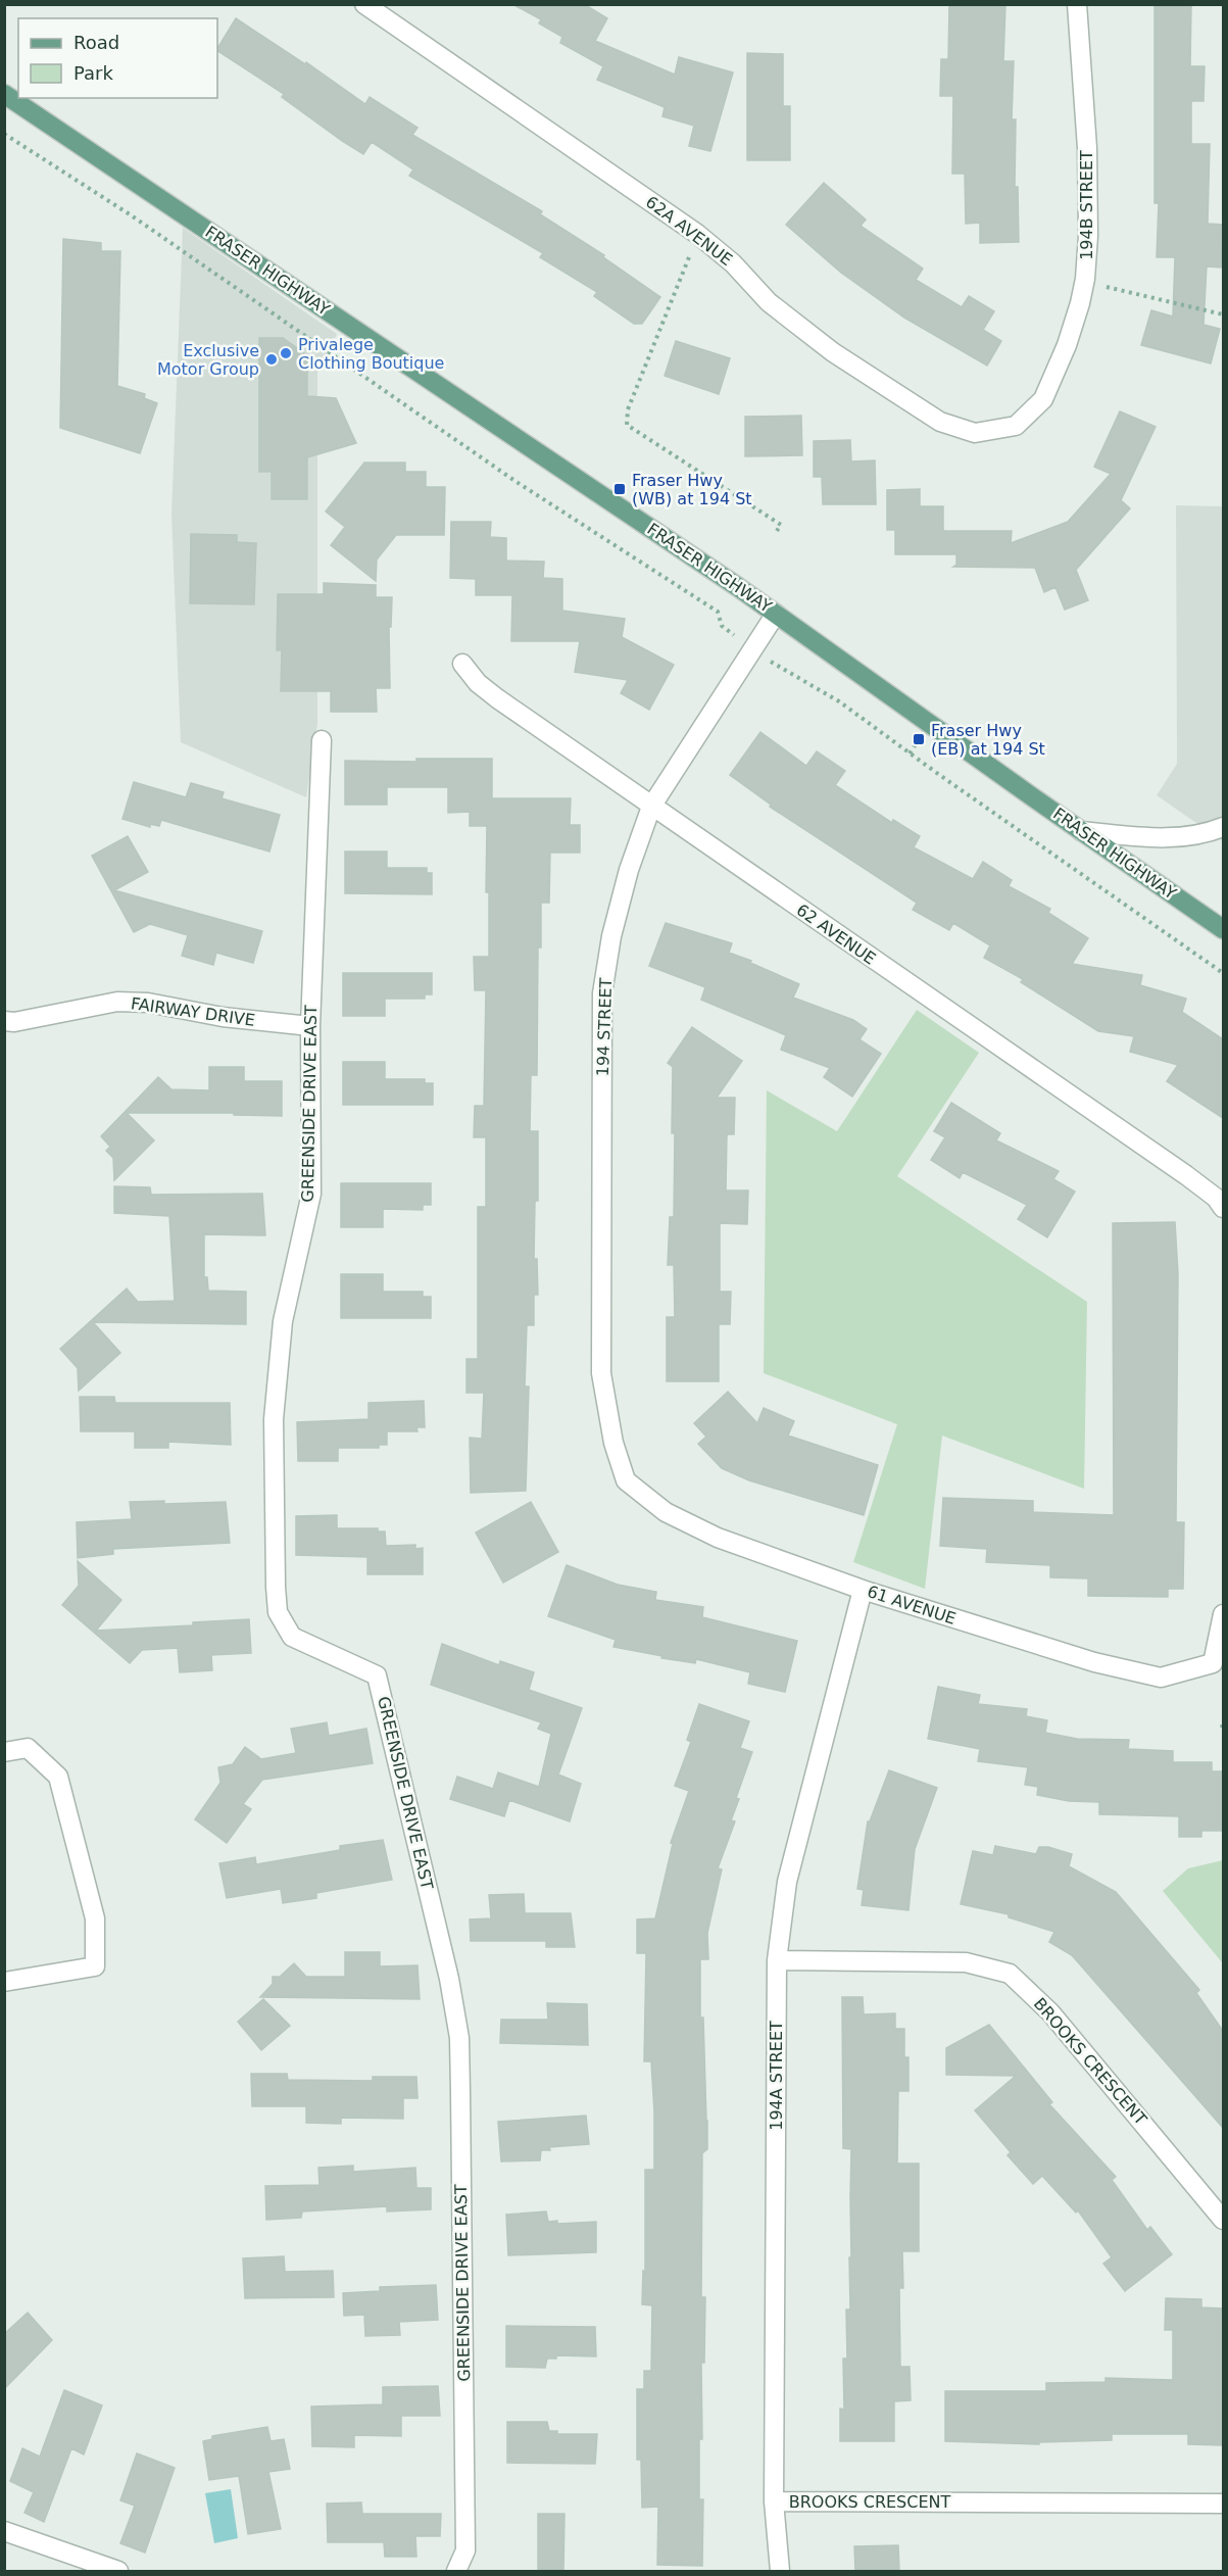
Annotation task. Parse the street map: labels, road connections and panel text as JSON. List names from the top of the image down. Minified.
{"streets":{"main road":["FRASER HIGHWAY"],"street":["194B STREET","62A AVENUE","62 AVENUE","FAIRWAY DRIVE","194 STREET","GREENSIDE DRIVE EAST","61 AVENUE","BROOKS CRESCENT","194A STREET"]},"crossings":[["194B STREET","62A AVENUE"],["FRASER HIGHWAY","194 STREET"],["62 AVENUE","194 STREET"],["FAIRWAY DRIVE","GREENSIDE DRIVE EAST"],["194 STREET","61 AVENUE"],["61 AVENUE","194A STREET"],["BROOKS CRESCENT","194A STREET"]],"places":{"other":["Privalege Clothing Boutique","Exclusive Motor Group"],"transit":["Fraser Hwy (WB) at 194 St","Fraser Hwy (EB) at 194 St"]},"legend":["Road","Park"]}
